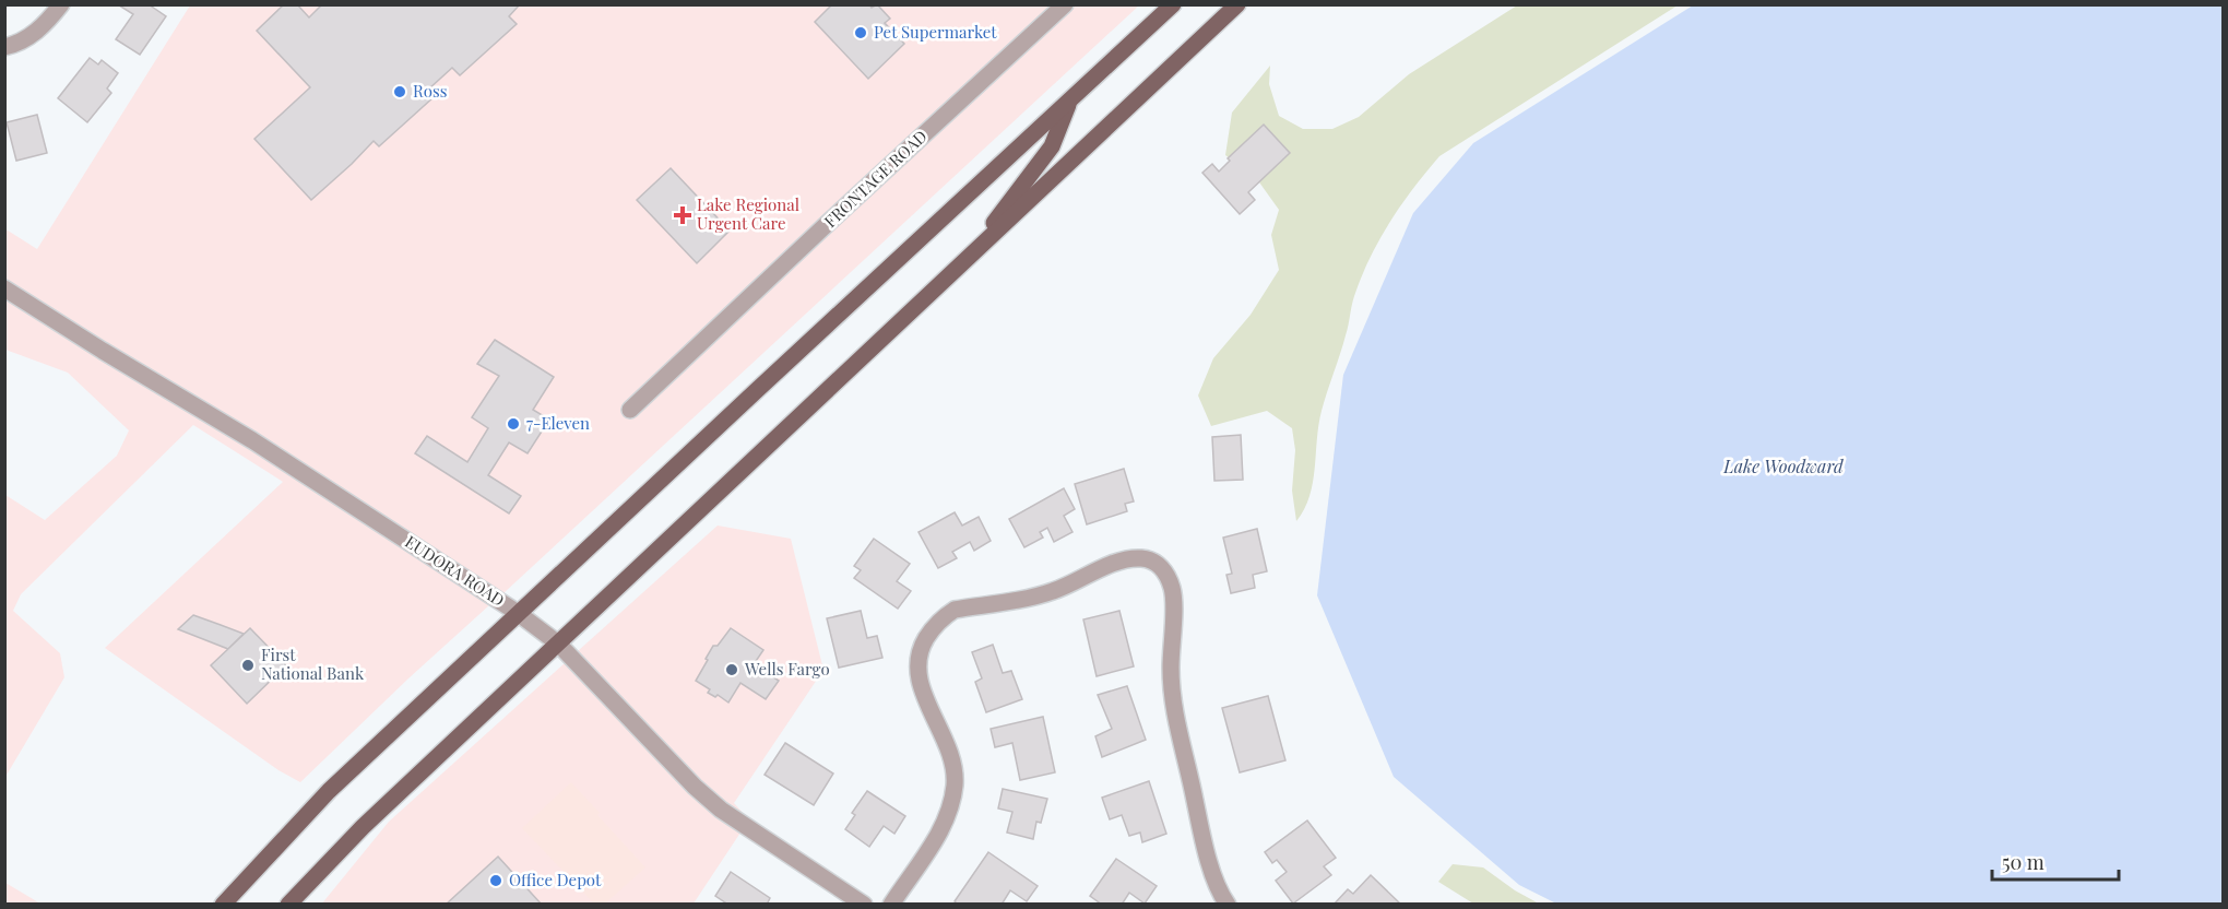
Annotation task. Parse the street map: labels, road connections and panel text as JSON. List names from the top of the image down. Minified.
{"streets":{"street":["FRONTAGE ROAD","EUDORA ROAD"]},"water":["Lake Woodward"],"places":{"other":["Pet Supermarket","Ross","7-Eleven","First National Bank","Wells Fargo","Office Depot"],"health":["Lake Regional Urgent Care"]},"scale_bar":"50 m"}
